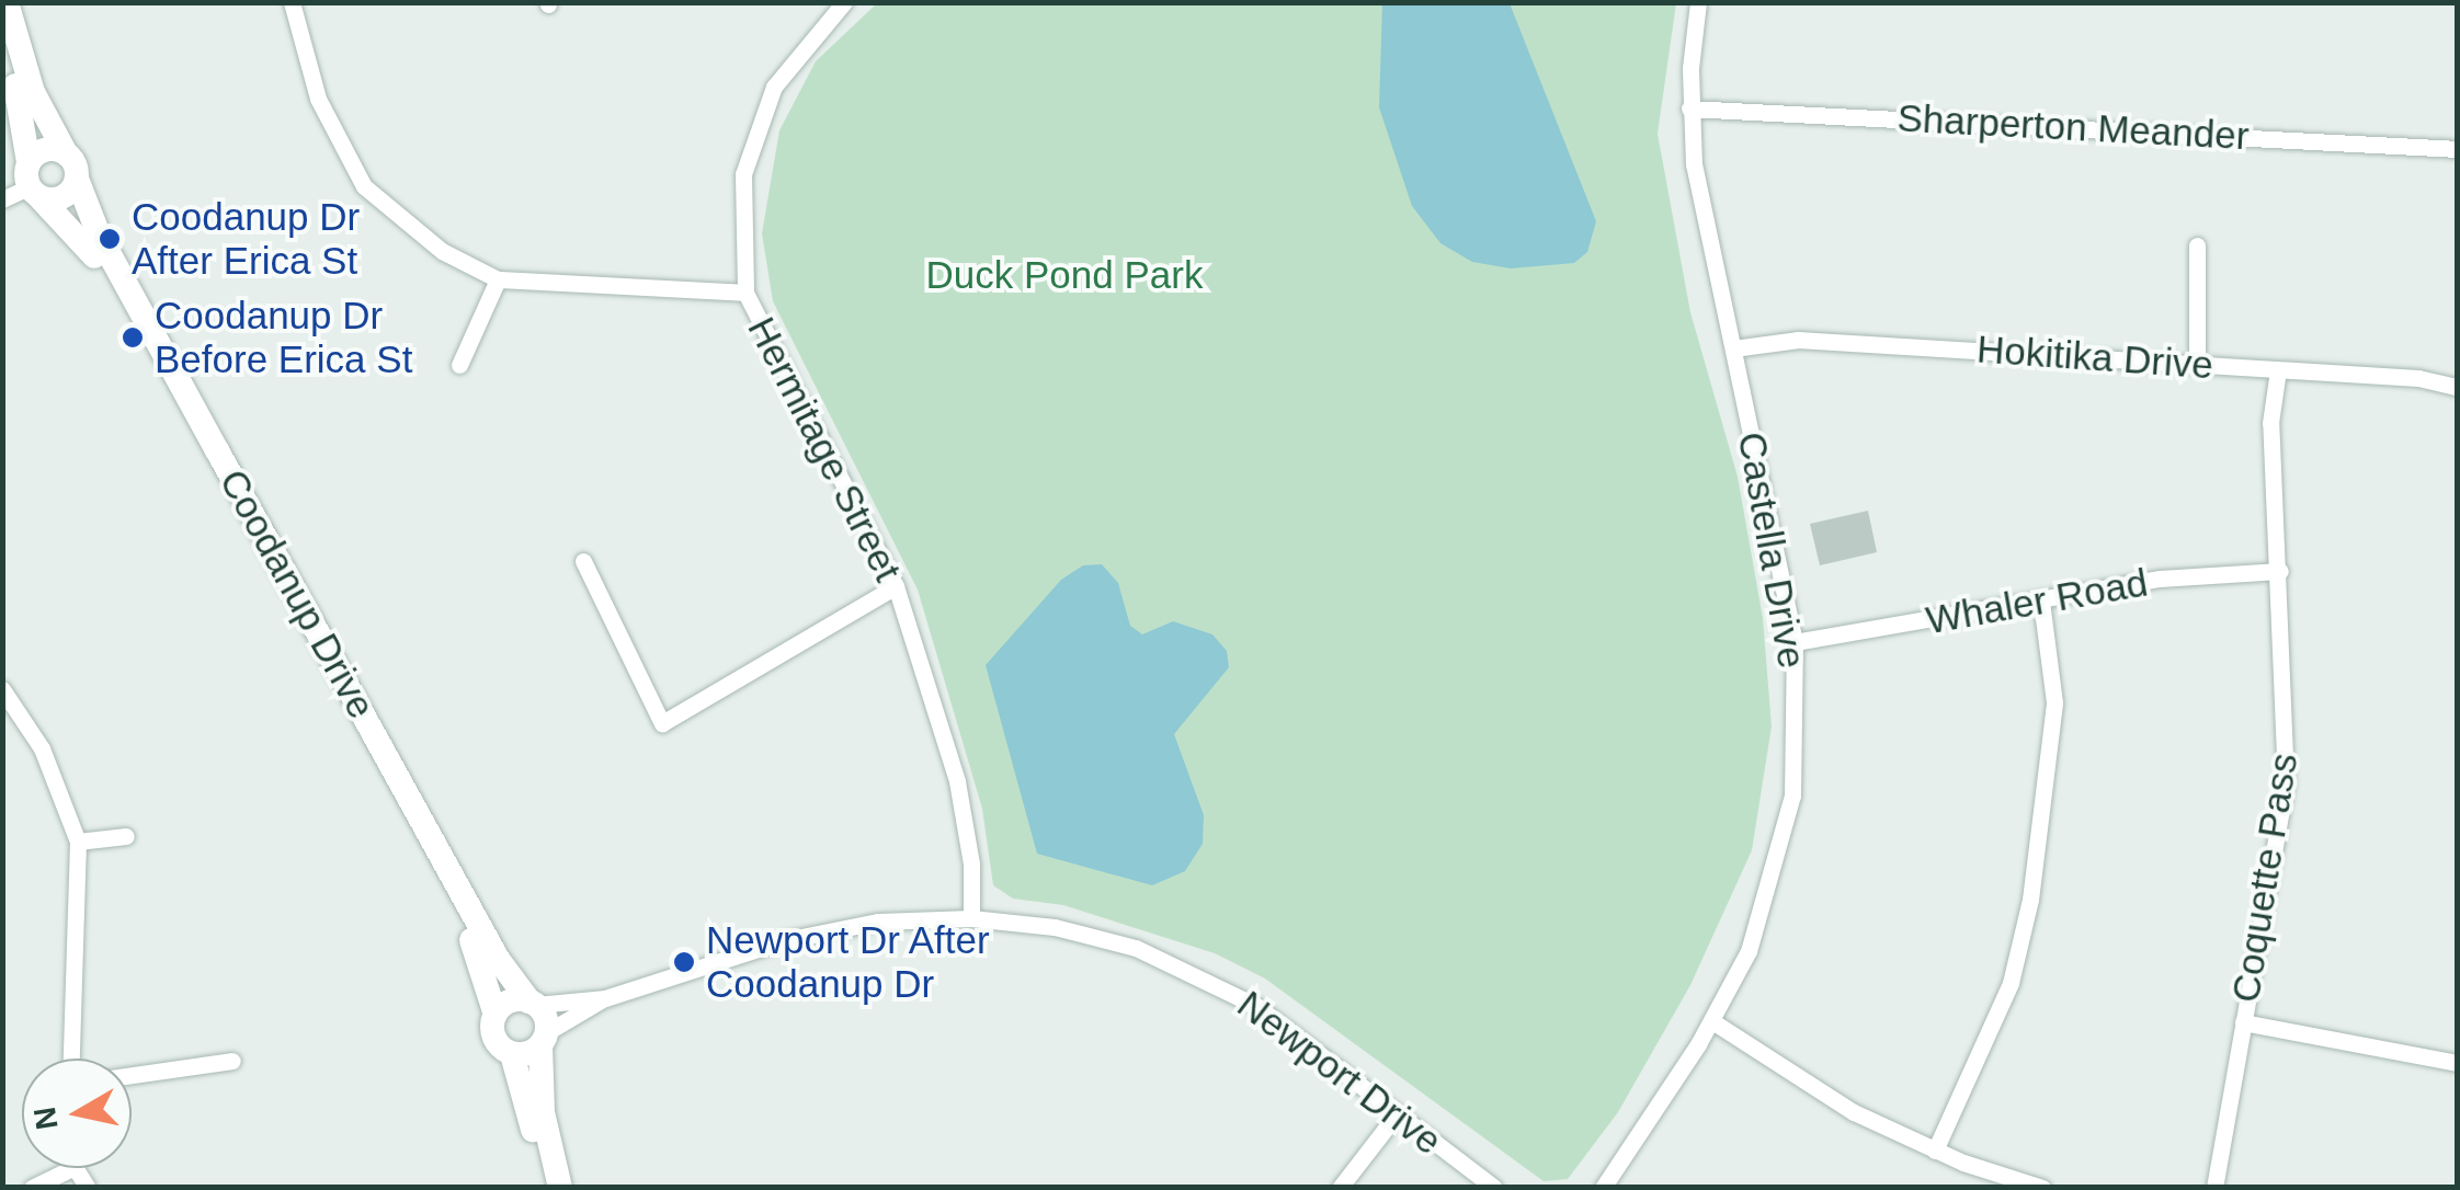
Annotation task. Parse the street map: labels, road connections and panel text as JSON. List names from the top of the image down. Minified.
{"streets":{"main road":["Coodanup Drive"],"street":["Sharperton Meander","Hokitika Drive","Hermitage Street","Castella Drive","Whaler Road","Coquette Pass","Newport Drive"]},"crossings":[["Sharperton Meander","Castella Drive"],["Hokitika Drive","Castella Drive"],["Hokitika Drive","Coquette Pass"],["Hermitage Street","Newport Drive"],["Castella Drive","Whaler Road"],["Coodanup Drive","Newport Drive"],["Whaler Road","Coquette Pass"]],"parks":["Duck Pond Park"],"places":["Coodanup Dr After Erica St","Coodanup Dr Before Erica St","Newport Dr After Coodanup Dr"],"north":"left"}
